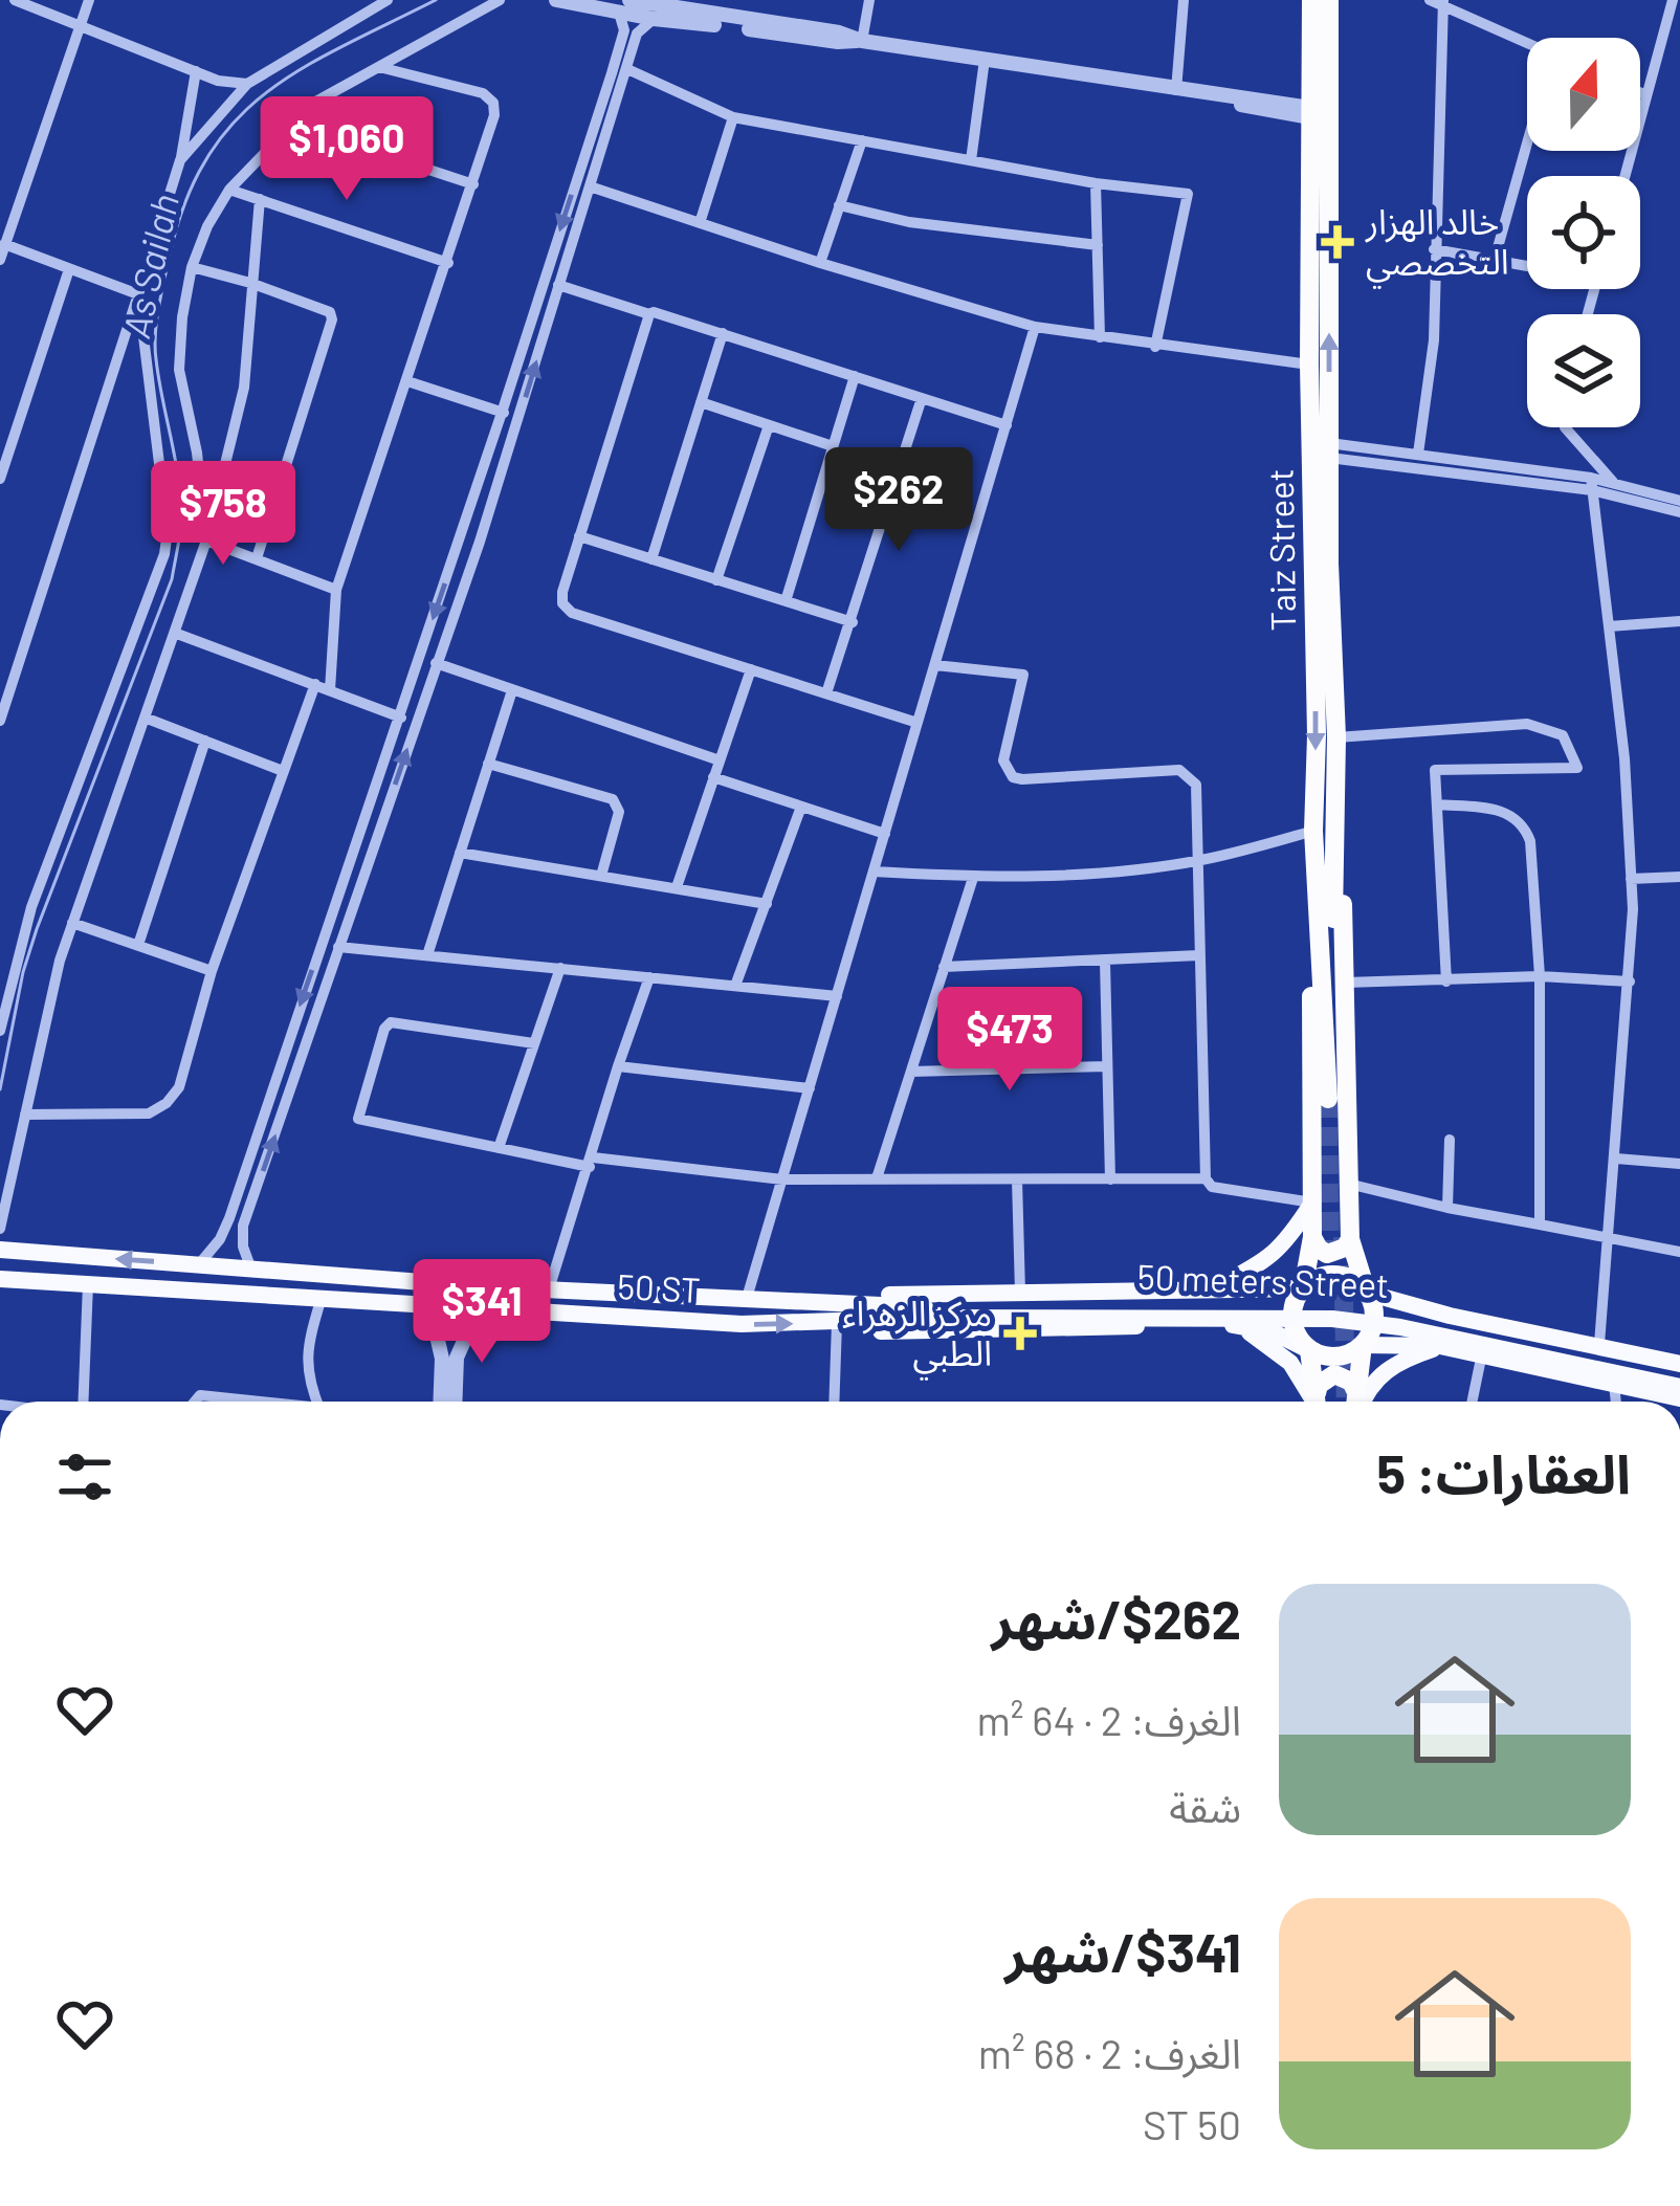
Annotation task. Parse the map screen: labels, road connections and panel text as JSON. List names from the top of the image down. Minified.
{"streets":{"highway":["Taiz Street"],"main road":["50 meters Street","50 ST"]},"crossings":[["50 meters Street","50 ST"]],"water":["As Sailah"],"places":{"health":["خالد الهزار التخصصي","مركز الزهراء الطبي"]},"north":"top","page":{"price":["$1,060","$262","$758","$473","$341"],"heading":"العقارات: 5","list":[{"name":"$262/شهر","note":"الغرف: 2 · 64 m² · شقة"},{"name":"$341/شهر","note":"الغرف: 2 · 68 m² · 50 ST"}]}}
